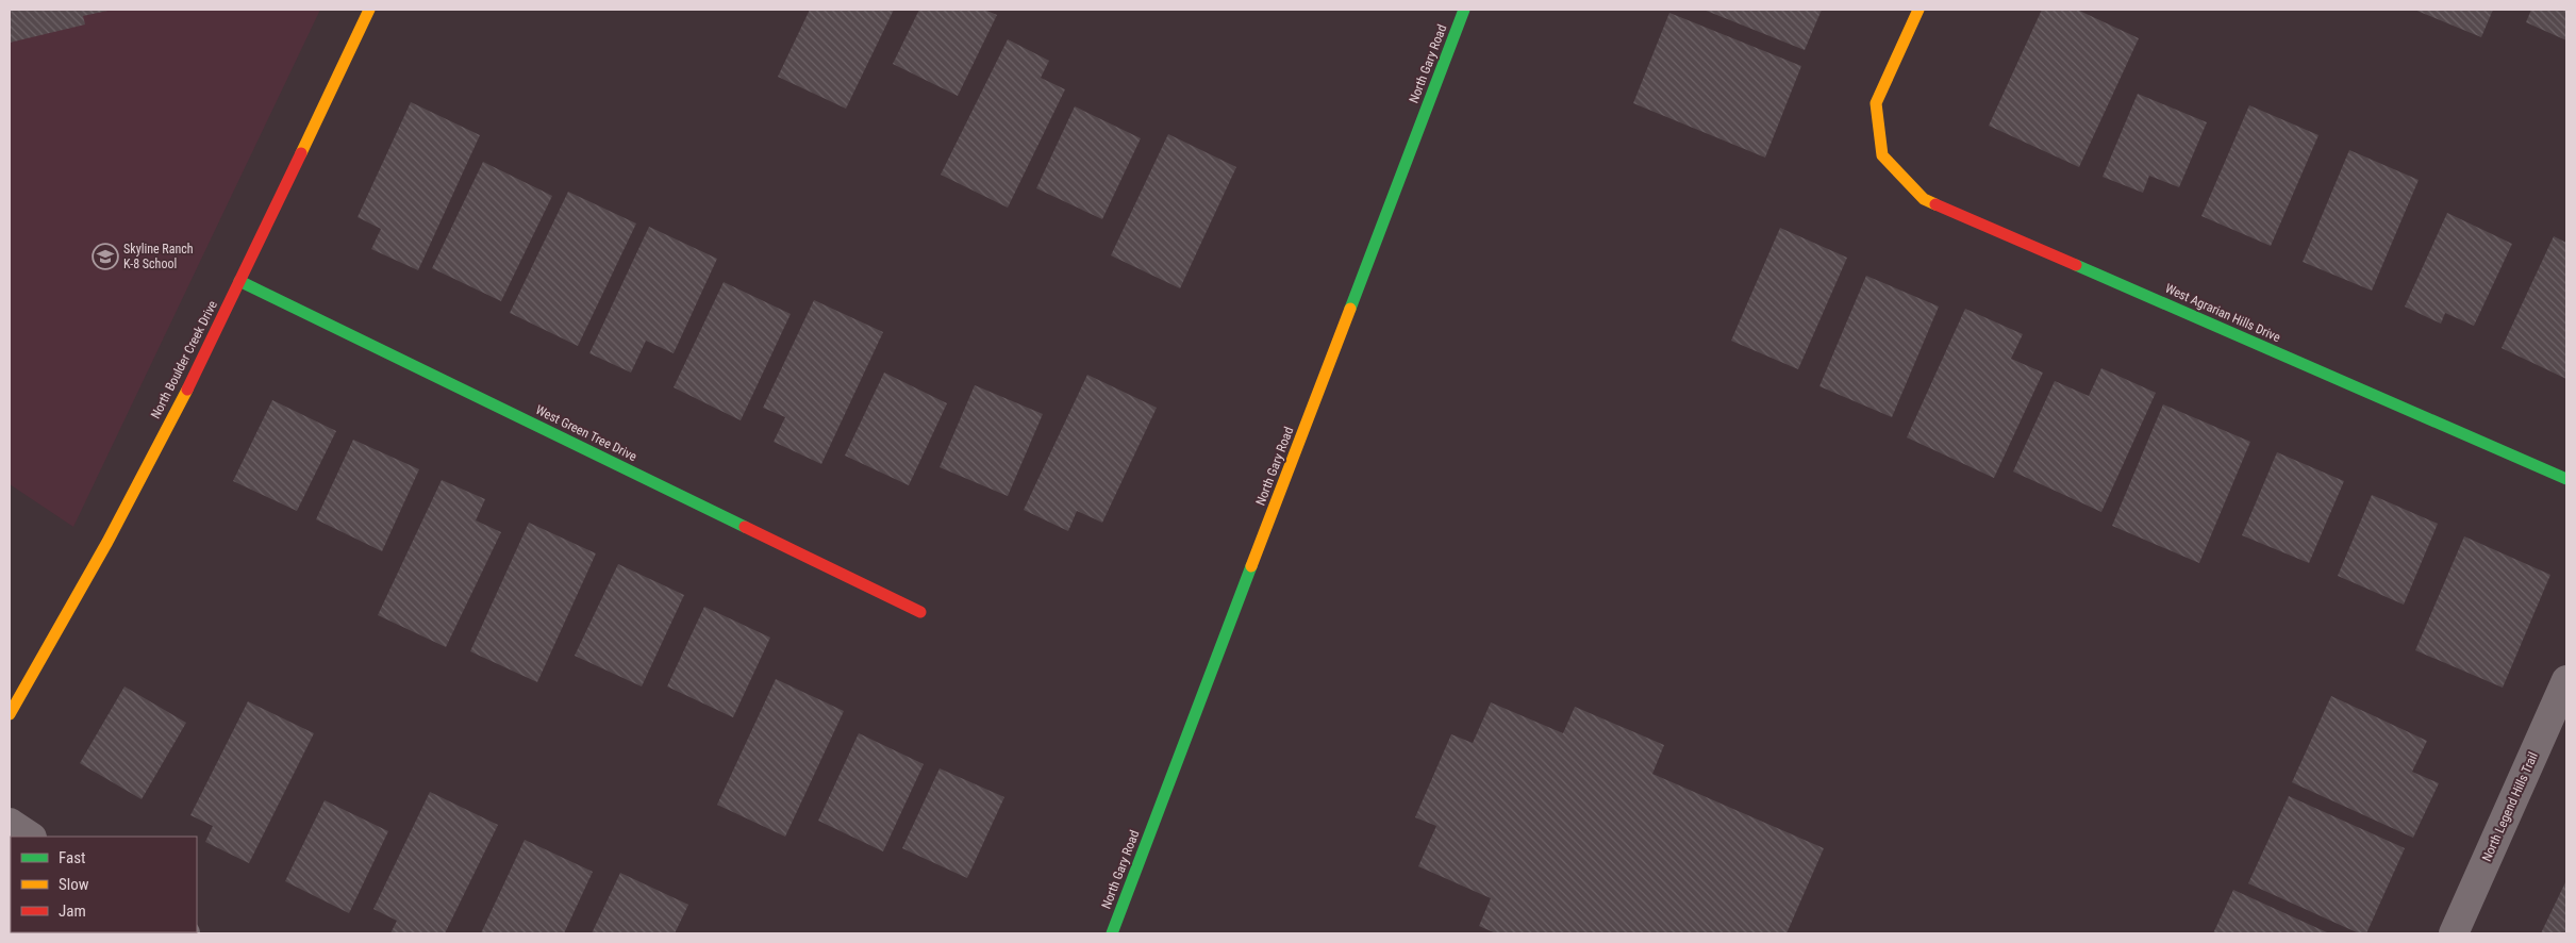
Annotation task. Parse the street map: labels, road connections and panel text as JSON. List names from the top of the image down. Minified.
{"streets":{"street":["North Gary Road","West Agrarian Hills Drive","North Boulder Creek Drive","West Green Tree Drive","North Legend Hills Trail"]},"crossings":[["North Boulder Creek Drive","West Green Tree Drive"]],"places":{"school or university":["Skyline Ranch K-8 School"]},"legend":["Fast","Slow","Jam"]}
